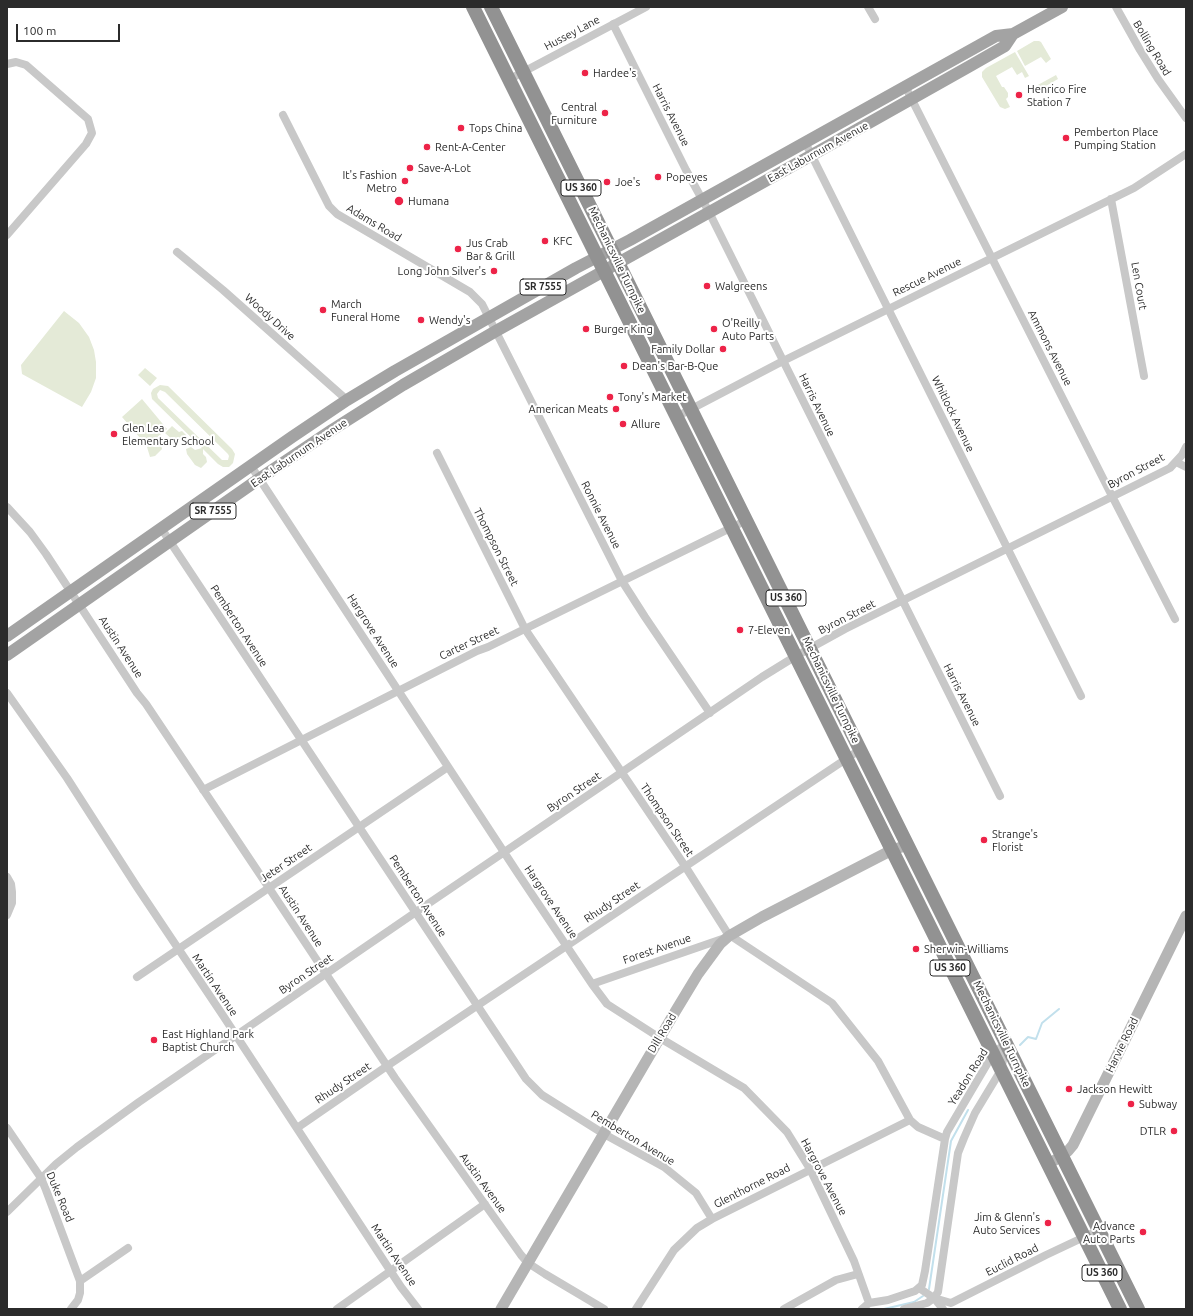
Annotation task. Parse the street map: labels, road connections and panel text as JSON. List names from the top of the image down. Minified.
{"streets":{"highway":["US 360","Mechanicsville Turnpike"],"main road":["East Laburnum Avenue","SR 7555"],"street":["Hussey Lane","Bolling Road","Harris Avenue","Adams Road","Rescue Avenue","Len Court","Woody Drive","Ammons Avenue","Whitlock Avenue","Byron Street","Ronnie Avenue","Thompson Street","Pemberton Avenue","Hargrove Avenue","Carter Street","Austin Avenue","Jeter Street","Rhudy Street","Forest Avenue","Martin Avenue","Dill Road","Harvie Road","Yeadon Road","Glenthorne Road","Duke Road","Euclid Road"]},"crossings":[["Hussey Lane","Harris Avenue"],["Hussey Lane","Mechanicsville Turnpike"],["Harris Avenue","East Laburnum Avenue"],["Harris Avenue","Rescue Avenue"],["Harris Avenue","Byron Street"],["East Laburnum Avenue","Adams Road"],["East Laburnum Avenue","Mechanicsville Turnpike"],["East Laburnum Avenue","Woody Drive"],["East Laburnum Avenue","Ammons Avenue"],["East Laburnum Avenue","Whitlock Avenue"],["East Laburnum Avenue","Ronnie Avenue"],["East Laburnum Avenue","Pemberton Avenue"],["East Laburnum Avenue","Hargrove Avenue"],["East Laburnum Avenue","Austin Avenue"],["Adams Road","Ronnie Avenue"],["Mechanicsville Turnpike","Rescue Avenue"],["Mechanicsville Turnpike","Byron Street"],["Mechanicsville Turnpike","Carter Street"],["Mechanicsville Turnpike","Rhudy Street"],["Mechanicsville Turnpike","Dill Road"],["Mechanicsville Turnpike","Harvie Road"],["Mechanicsville Turnpike","Yeadon Road"],["Mechanicsville Turnpike","Euclid Road"],["Rescue Avenue","Len Court"],["Rescue Avenue","Ammons Avenue"],["Rescue Avenue","Whitlock Avenue"],["Ammons Avenue","Byron Street"],["Whitlock Avenue","Byron Street"],["Byron Street","Ronnie Avenue"],["Byron Street","Thompson Street"],["Byron Street","Pemberton Avenue"],["Byron Street","Hargrove Avenue"],["Byron Street","Austin Avenue"],["Byron Street","Martin Avenue"],["Byron Street","Duke Road"],["Ronnie Avenue","Carter Street"],["Thompson Street","Carter Street"],["Thompson Street","Rhudy Street"],["Thompson Street","Forest Avenue"],["Thompson Street","Dill Road"],["Thompson Street","Yeadon Road"],["Thompson Street","Glenthorne Road"],["Pemberton Avenue","Carter Street"],["Pemberton Avenue","Jeter Street"],["Pemberton Avenue","Rhudy Street"],["Pemberton Avenue","Dill Road"],["Pemberton Avenue","Glenthorne Road"],["Hargrove Avenue","Carter Street"],["Hargrove Avenue","Jeter Street"],["Hargrove Avenue","Rhudy Street"],["Hargrove Avenue","Forest Avenue"],["Hargrove Avenue","Dill Road"],["Hargrove Avenue","Glenthorne Road"],["Carter Street","Austin Avenue"],["Austin Avenue","Jeter Street"],["Austin Avenue","Rhudy Street"],["Austin Avenue","Dill Road"],["Jeter Street","Martin Avenue"],["Rhudy Street","Martin Avenue"],["Forest Avenue","Dill Road"],["Yeadon Road","Euclid Road"]],"places":["Hardee's","Henrico Fire Station 7","Central Furniture","Tops China","Pemberton Place Pumping Station","Rent-A-Center","Save-A-Lot","Popeyes","It's Fashion Metro","Joe's","Humana","KFC","Jus Crab Bar & Grill","Long John Silver's","Walgreens","March Funeral Home","Wendy's","Burger King","O'Reilly Auto Parts","Family Dollar","Dean's Bar-B-Que","Tony's Market","American Meats","Allure","Glen Lea Elementary School","7-Eleven","Strange's Florist","Sherwin-Williams","East Highland Park Baptist Church","Jackson Hewitt","Subway","DTLR","Jim & Glenn's Auto Services","Advance Auto Parts"],"scale_bar":"100 m"}
